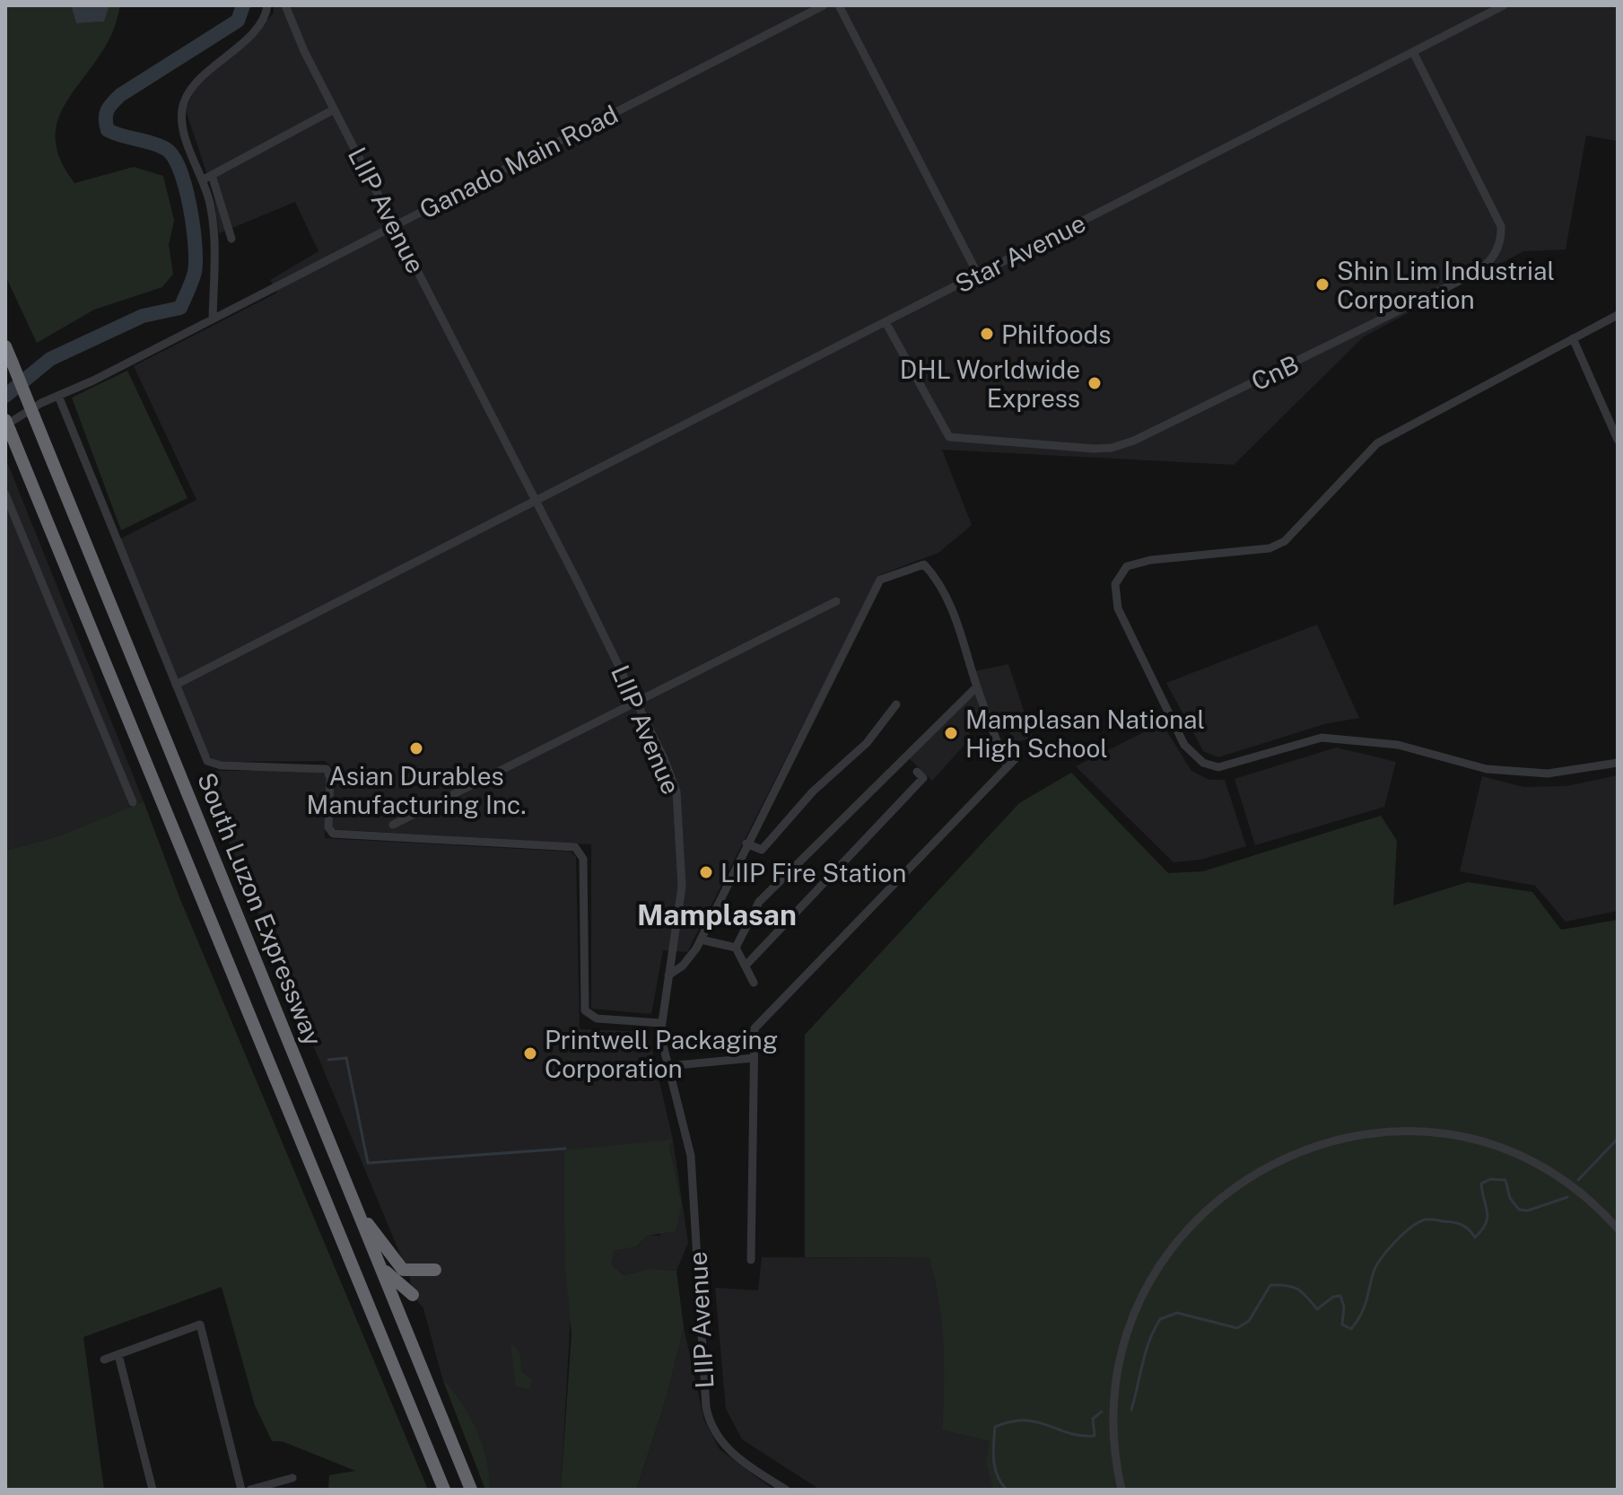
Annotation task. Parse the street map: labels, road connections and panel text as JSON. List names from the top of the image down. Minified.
{"streets":{"highway":["South Luzon Expressway"],"street":["Ganado Main Road","LIIP Avenue","Star Avenue","CnB"]},"crossings":[["Ganado Main Road","LIIP Avenue"],["Ganado Main Road","South Luzon Expressway"],["LIIP Avenue","Star Avenue"],["Star Avenue","CnB"]],"districts":["Mamplasan"],"places":["Shin Lim Industrial Corporation","Philfoods","DHL Worldwide Express","Mamplasan National High School","Asian Durables Manufacturing Inc.","LIIP Fire Station","Printwell Packaging Corporation"]}
